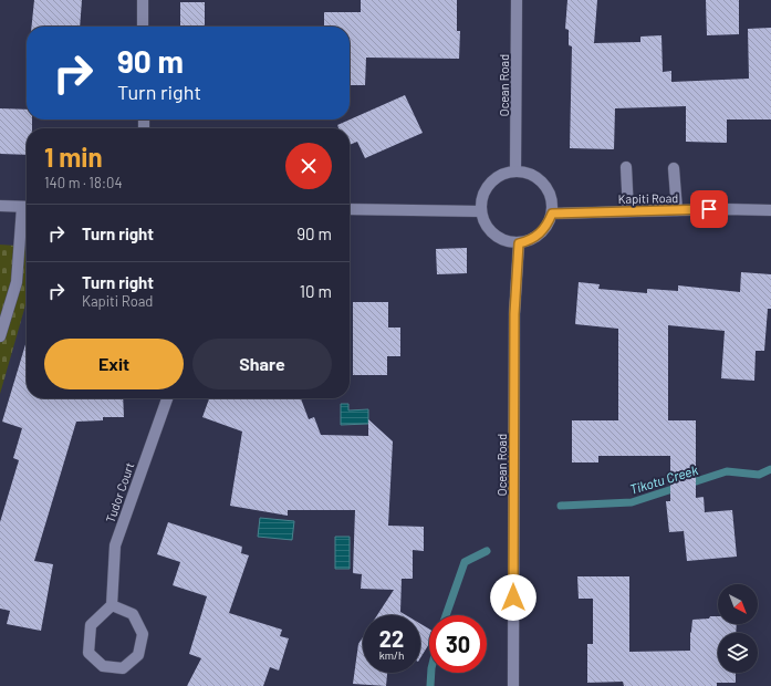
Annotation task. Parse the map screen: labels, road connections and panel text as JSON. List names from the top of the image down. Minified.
{"streets":{"street":["Ocean Road","Kapiti Road","Tudor Court"]},"crossings":[["Ocean Road","Kapiti Road"]],"water":["Tikotu Creek"],"north":"bottom right","page":{"turn":["90 m","Turn right"],"heading":["1 min","140 m · 18:04"],"list":[{"name":"Turn right","value":"90 m"},{"name":"Turn right","note":"Kapiti Road","value":"10 m"}],"buttons":["Exit","Share"],"speed":"22 km/h","limit":"30"}}
